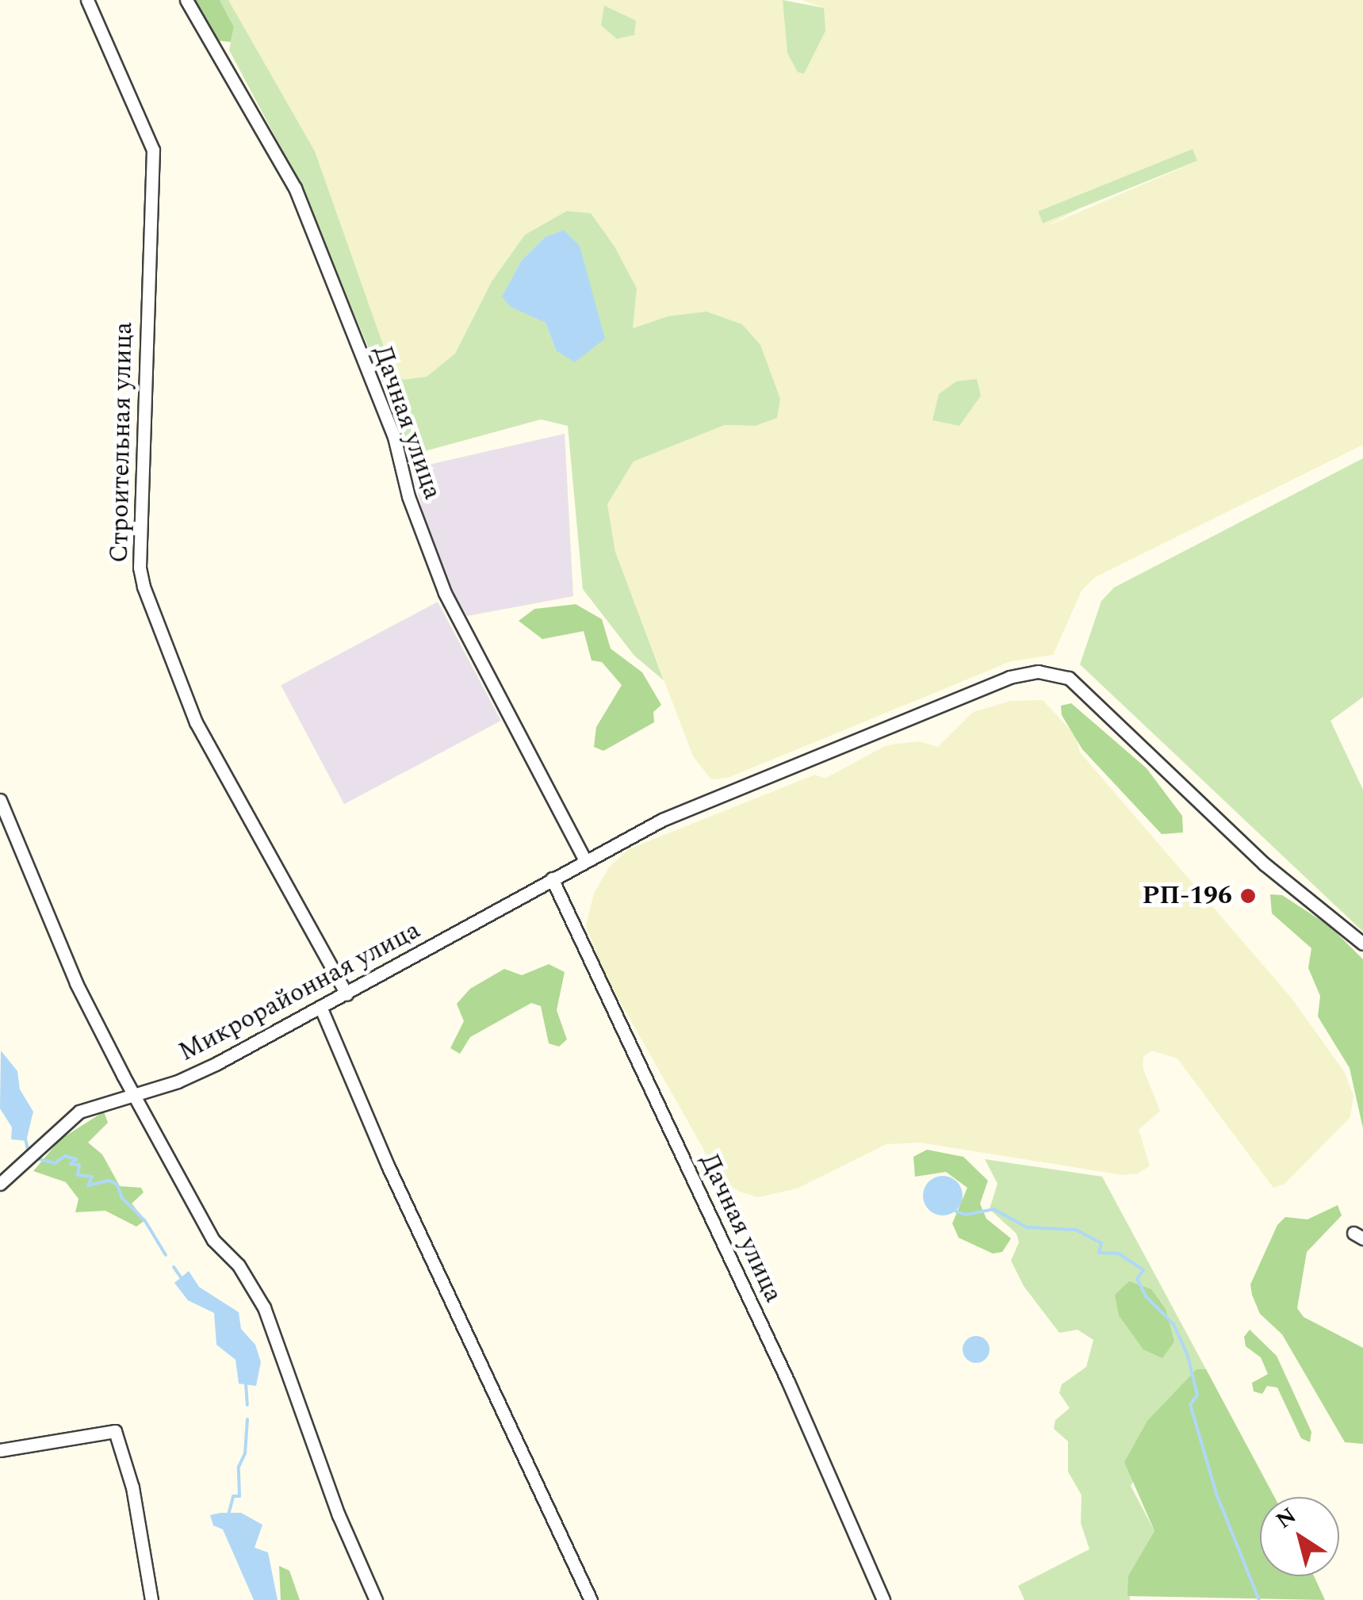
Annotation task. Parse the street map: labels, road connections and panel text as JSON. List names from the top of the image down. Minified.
{"streets":{"street":["Дачная улица","Строительная улица","Микрорайонная улица"]},"crossings":[["Дачная улица","Микрорайонная улица"],["Строительная улица","Микрорайонная улица"]],"places":["РП-196"],"north":"top left"}
